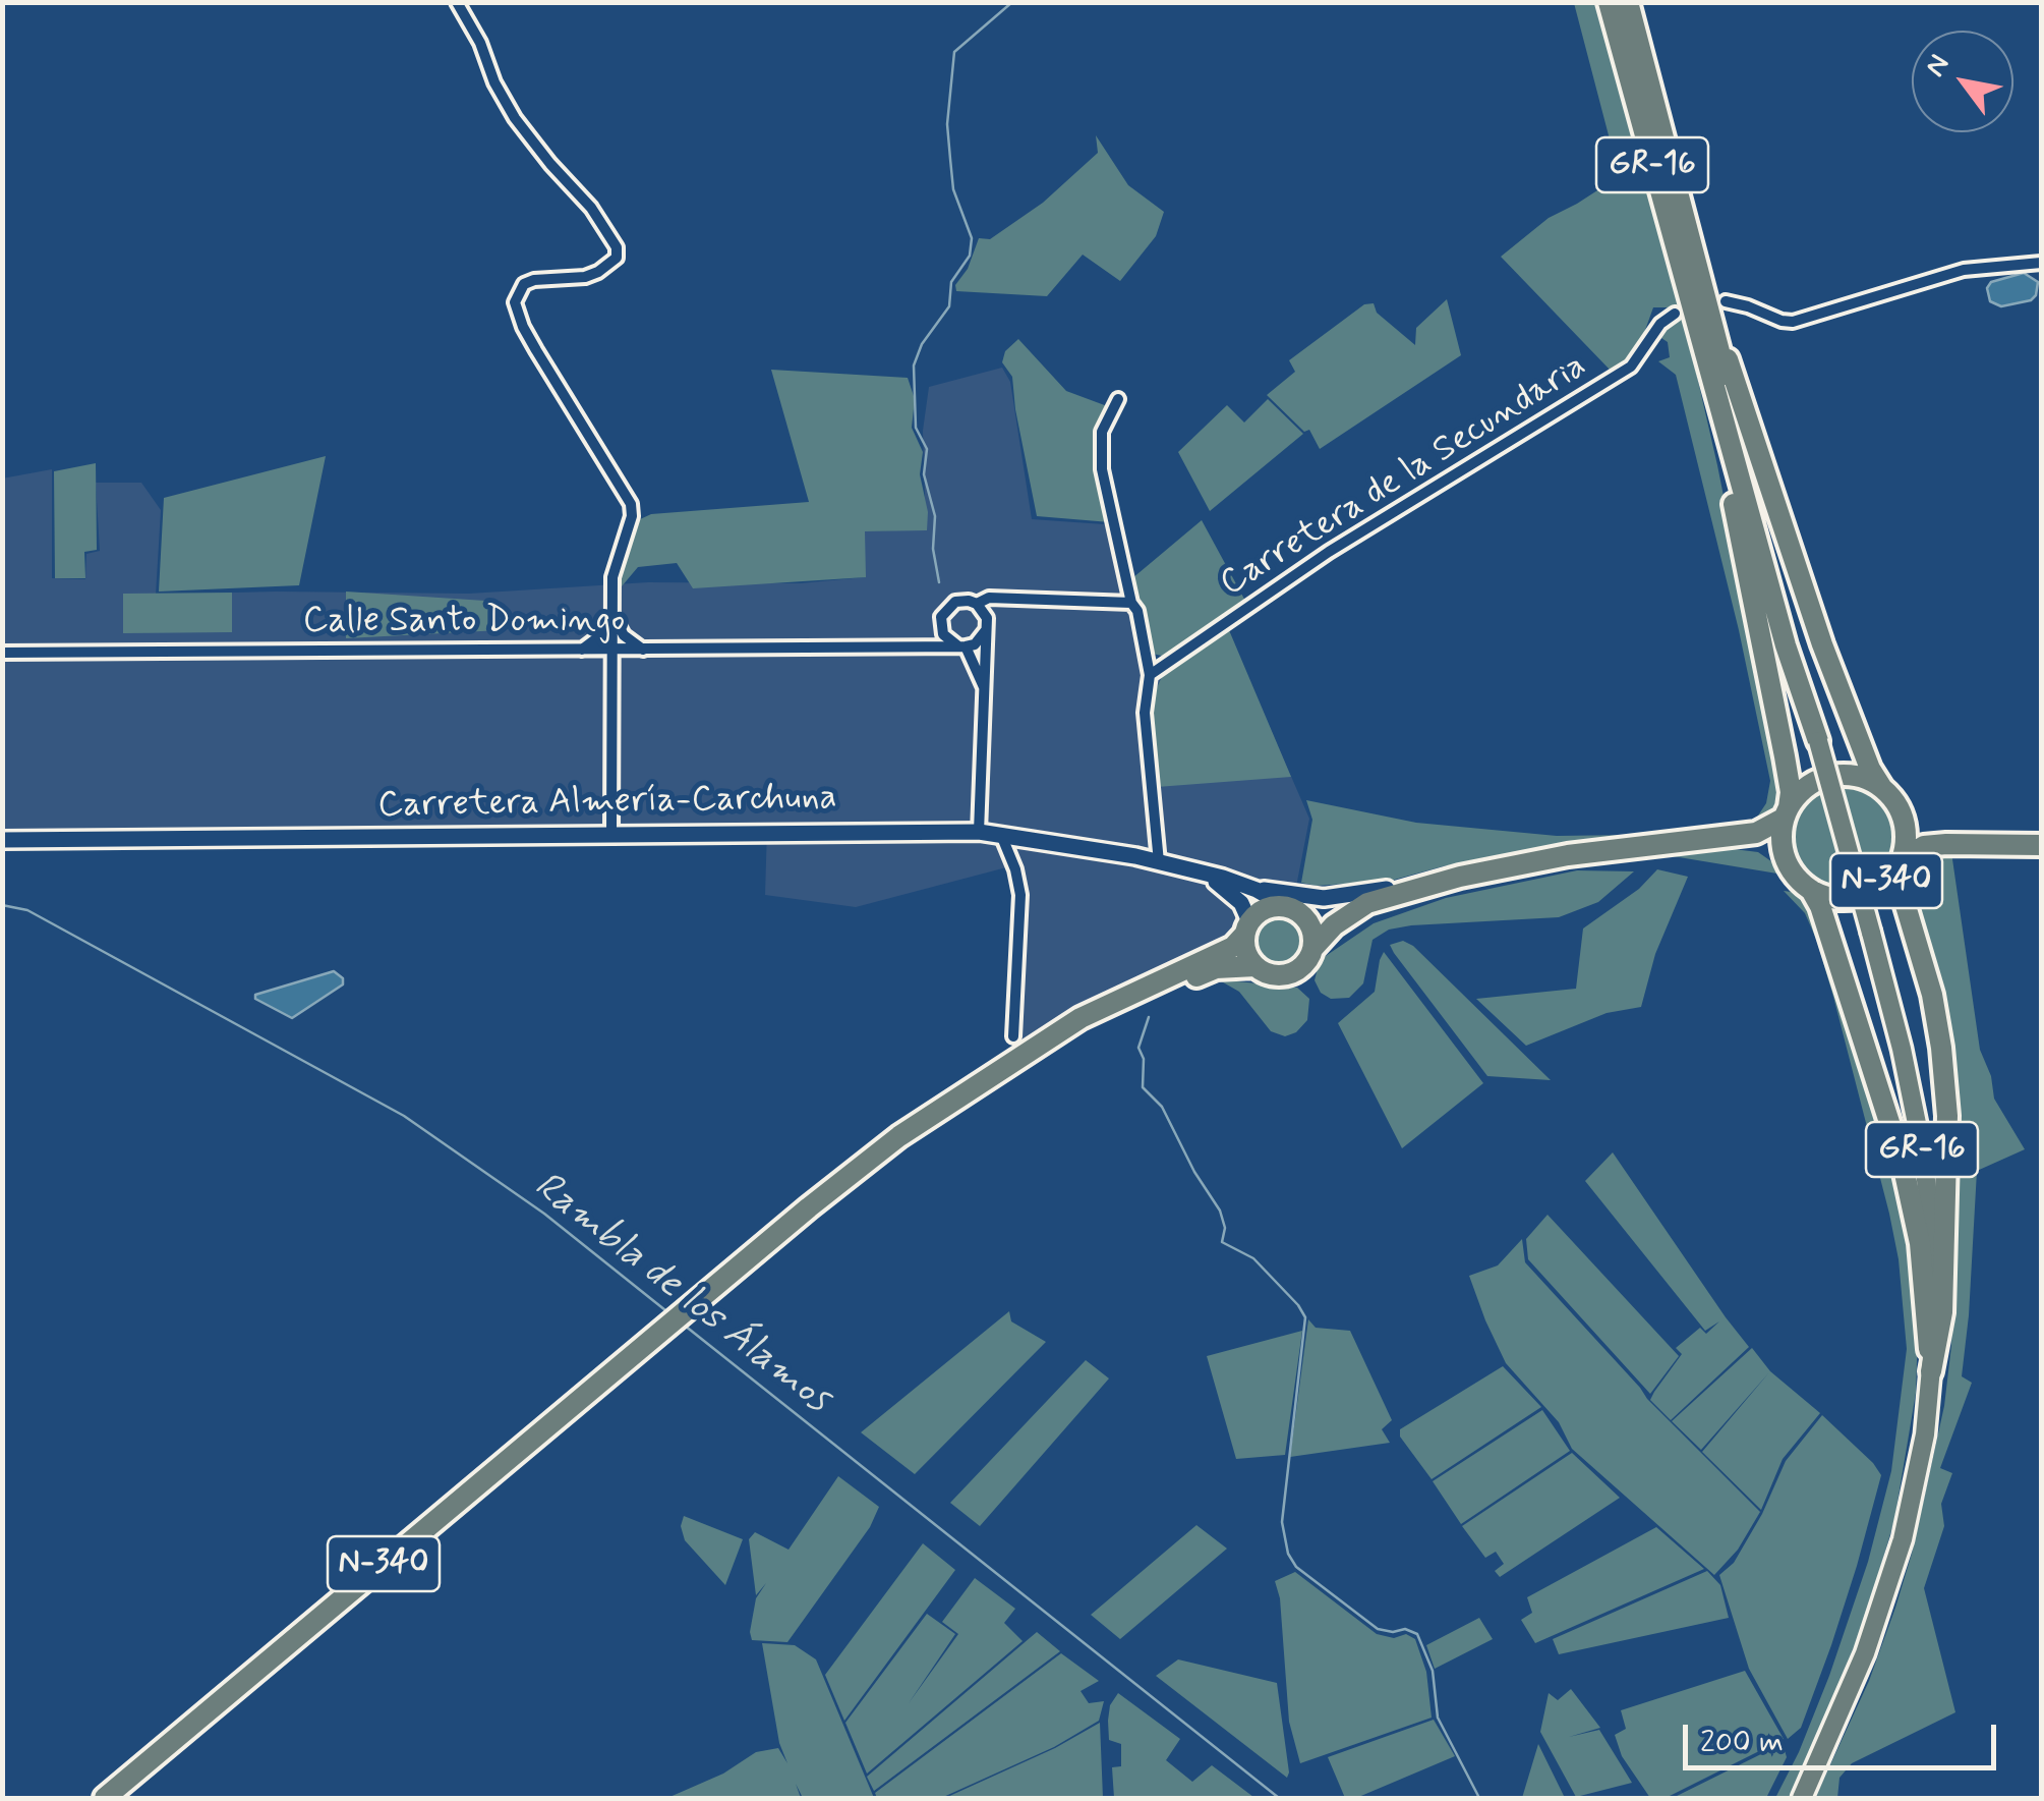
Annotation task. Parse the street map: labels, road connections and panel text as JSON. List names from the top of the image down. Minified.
{"streets":{"highway":["GR-16","N-340"],"main road":["Carretera Almería-Carchuna"],"street":["Carretera de la Secundaria","Calle Santo Domingo"]},"water":["Rambla de los Álamos"],"scale_bar":"200 m","north":"top left"}
